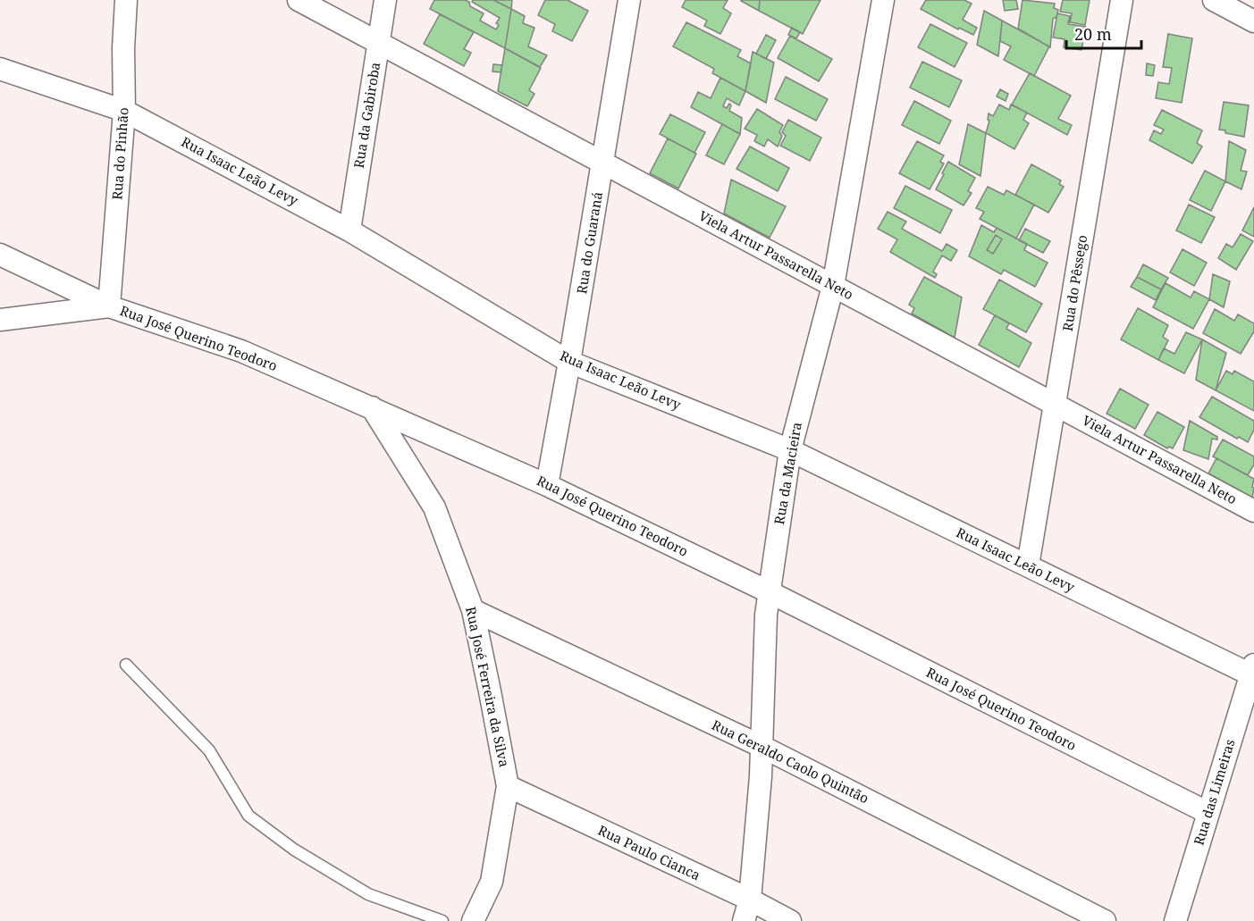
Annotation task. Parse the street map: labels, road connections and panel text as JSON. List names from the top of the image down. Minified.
{"streets":{"street":["Rua da Gabiroba","Rua do Pinhão","Rua Isaac Leão Levy","Rua do Guaraná","Viela Artur Passarella Neto","Rua do Pêssego","Rua José Querino Teodoro","Rua da Macieira","Rua José Ferreira da Silva","Rua Geraldo Caolo Quintão","Rua das Limeiras","Rua Paulo Cianca"]},"crossings":[["Rua da Gabiroba","Rua Isaac Leão Levy"],["Rua da Gabiroba","Viela Artur Passarella Neto"],["Rua do Pinhão","Rua Isaac Leão Levy"],["Rua do Pinhão","Rua José Querino Teodoro"],["Rua Isaac Leão Levy","Rua do Guaraná"],["Rua Isaac Leão Levy","Rua do Pêssego"],["Rua Isaac Leão Levy","Rua da Macieira"],["Rua Isaac Leão Levy","Rua das Limeiras"],["Rua do Guaraná","Viela Artur Passarella Neto"],["Rua do Guaraná","Rua José Querino Teodoro"],["Viela Artur Passarella Neto","Rua do Pêssego"],["Viela Artur Passarella Neto","Rua da Macieira"],["Rua José Querino Teodoro","Rua da Macieira"],["Rua José Querino Teodoro","Rua José Ferreira da Silva"],["Rua José Querino Teodoro","Rua das Limeiras"],["Rua da Macieira","Rua Geraldo Caolo Quintão"],["Rua da Macieira","Rua Paulo Cianca"],["Rua José Ferreira da Silva","Rua Geraldo Caolo Quintão"],["Rua José Ferreira da Silva","Rua Paulo Cianca"]],"scale_bar":"20 m"}
